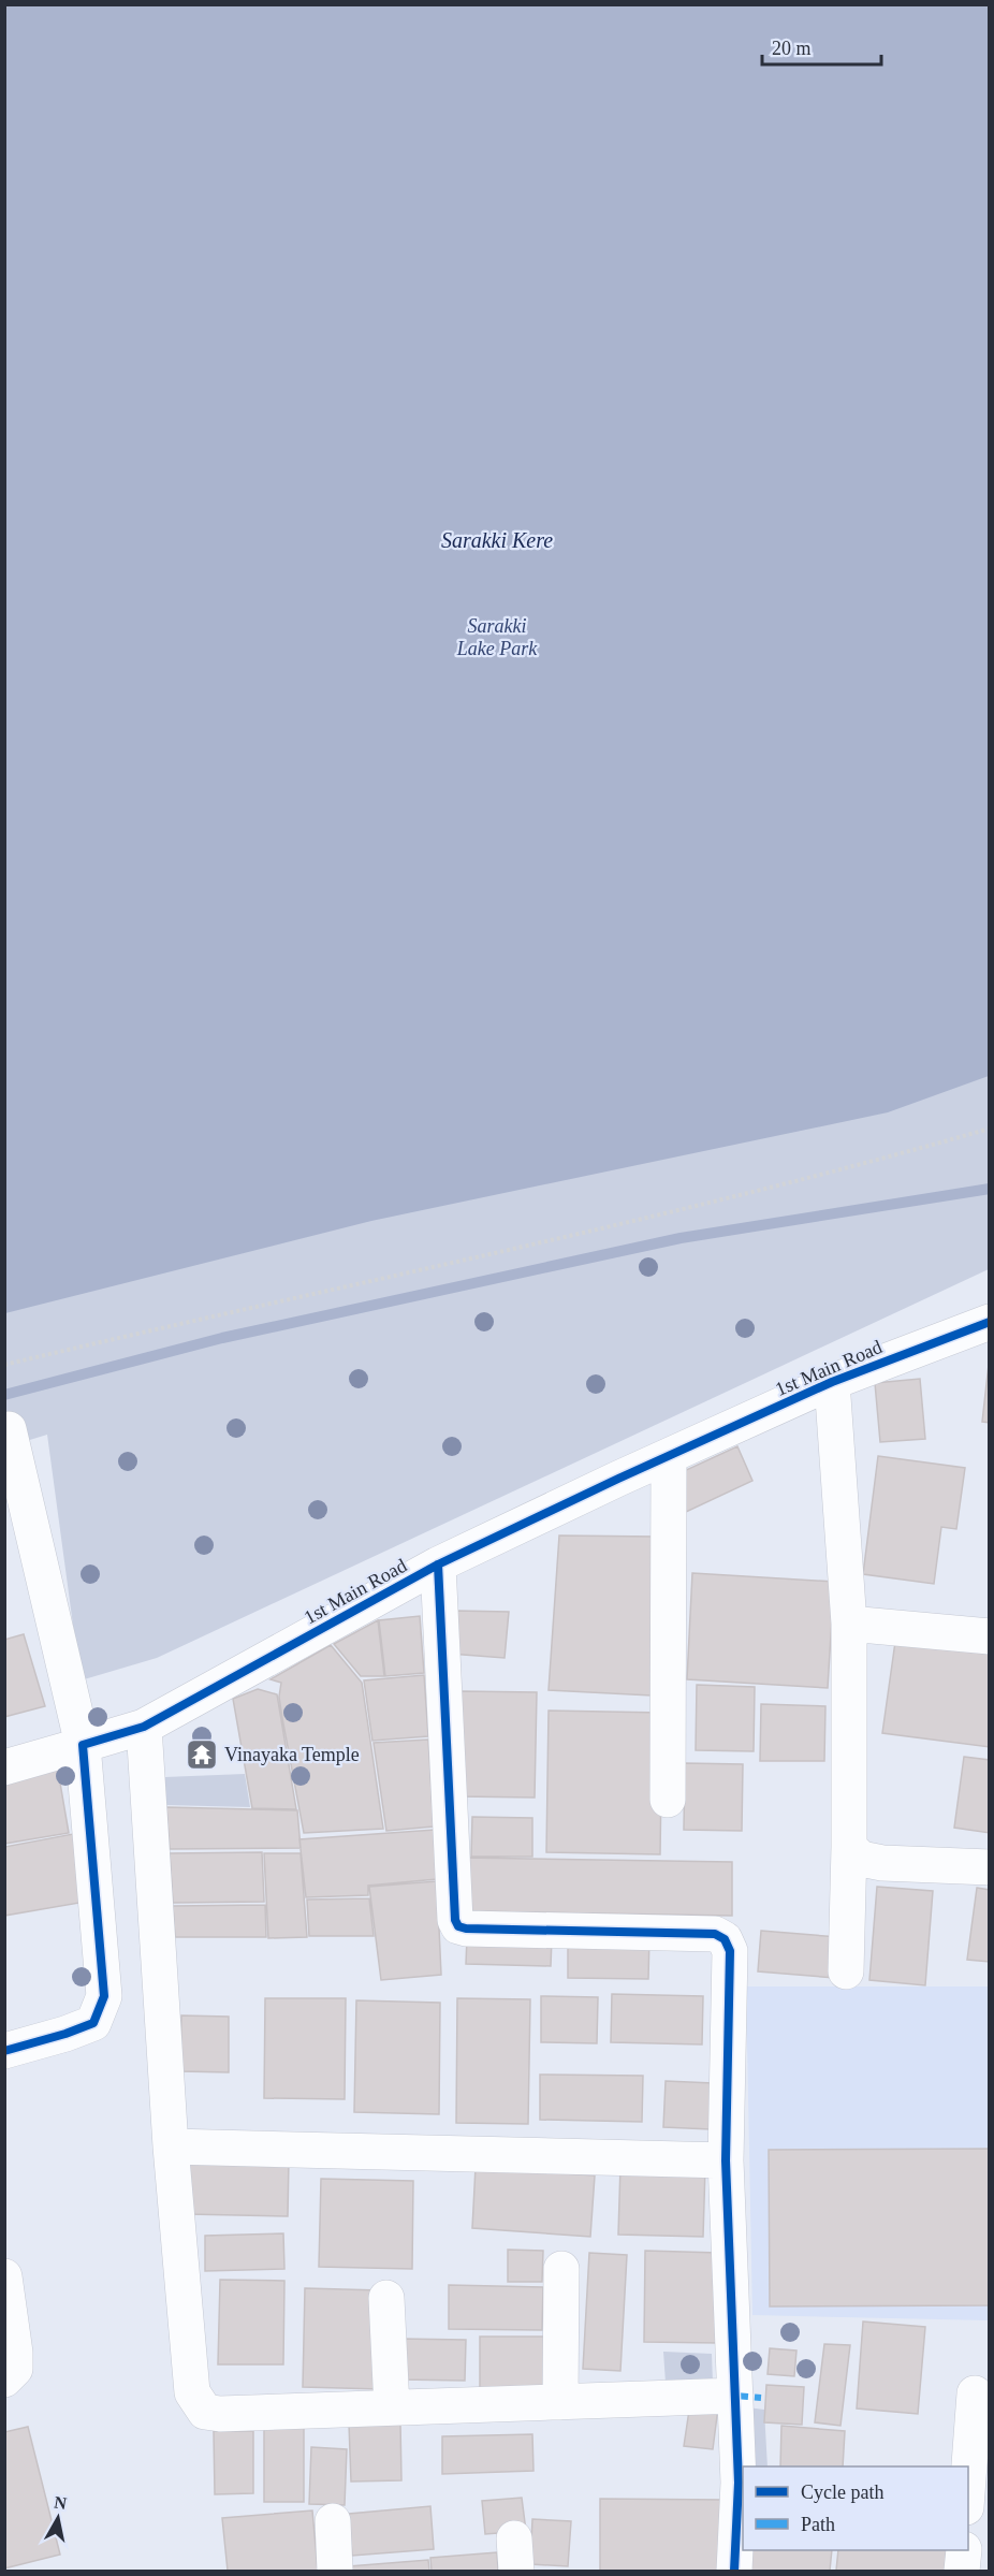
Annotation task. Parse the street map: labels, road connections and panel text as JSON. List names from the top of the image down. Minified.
{"streets":{"street":["1st Main Road"]},"water":["Sarakki Kere"],"parks":["Sarakki Lake Park"],"places":{"temple":["Vinayaka Temple"]},"legend":["Cycle path","Path"],"scale_bar":"20 m","north":"top"}
